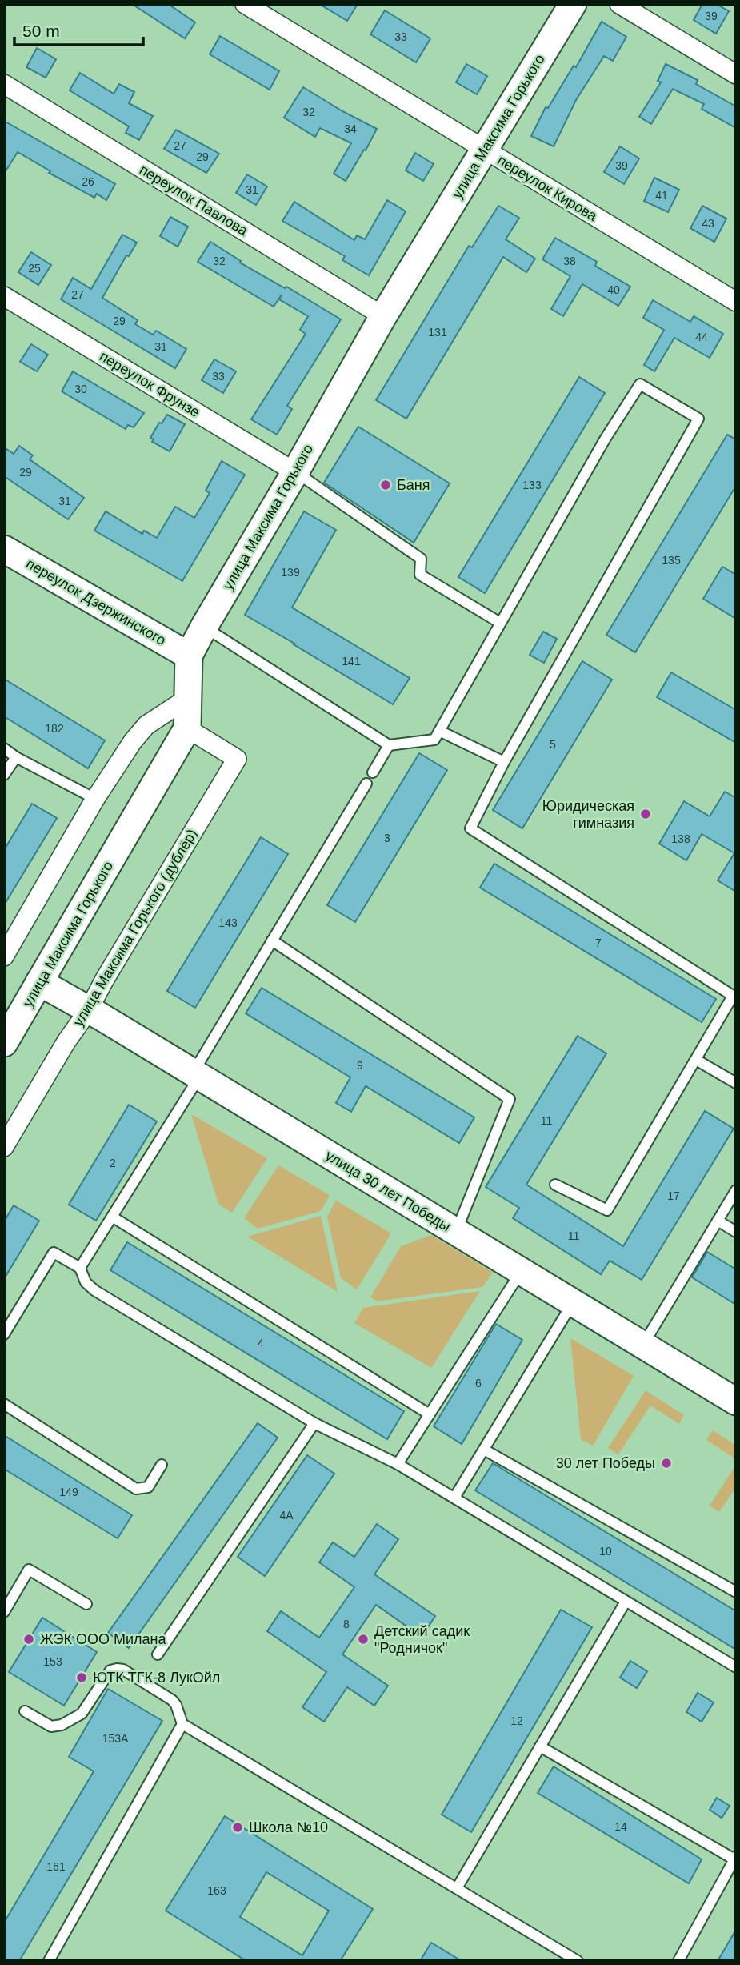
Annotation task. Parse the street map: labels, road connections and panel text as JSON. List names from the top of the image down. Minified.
{"streets":{"street":["улица Максима Горького","переулок Кирова","переулок Павлова","переулок Фрунзе","переулок Дзержинского","улица Максима Горького (дублёр)","улица 30 лет Победы"]},"crossings":[["улица Максима Горького","переулок Кирова"],["улица Максима Горького","переулок Павлова"],["улица Максима Горького","переулок Фрунзе"],["улица Максима Горького","переулок Дзержинского"],["улица Максима Горького","улица Максима Горького (дублёр)"],["улица Максима Горького","улица 30 лет Победы"],["улица Максима Горького (дублёр)","улица 30 лет Победы"]],"places":["Баня","Юридическая гимназия","30 лет Победы","ЖЭК ООО Милана","Детский садик \"Родничок\"","ЮТК ТГК-8 ЛукОйл","Школа №10"],"house_numbers":["39","33","32","34","27","29","39","26","31","41","43","32","38","25","40","27","29","131","44","31","33","30","29","133","31","135","139","141","182","5","3","138","143","7","9","11","2","17","11","4","6","149","4А","10","8","153","12","153А","14","161","163"],"scale_bar":"50 m"}
